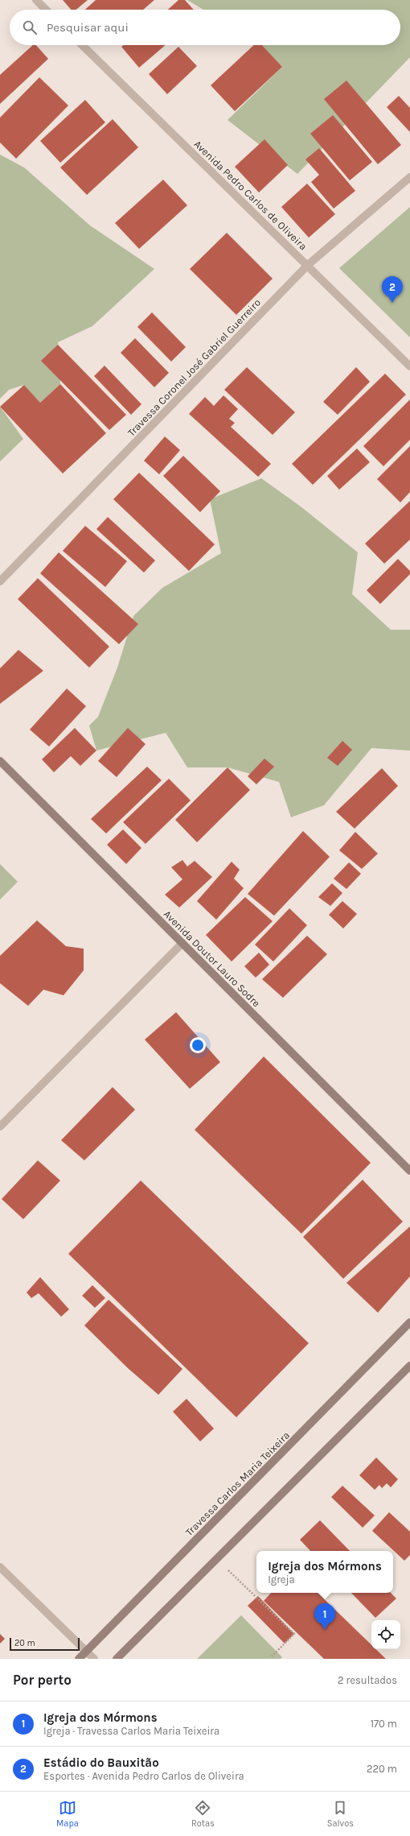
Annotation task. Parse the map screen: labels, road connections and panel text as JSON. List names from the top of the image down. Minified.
{"streets":{"main road":["Avenida Doutor Lauro Sodre","Travessa Carlos Maria Teixeira"],"street":["Avenida Pedro Carlos de Oliveira","Travessa Coronel José Gabriel Guerreiro"]},"crossings":[["Avenida Pedro Carlos de Oliveira","Travessa Coronel José Gabriel Guerreiro"]],"scale_bar":"20 m","page":{"search":"Pesquisar aqui","pins":["2","1"],"popup":["Igreja dos Mórmons","Igreja"],"scale":"20 m","heading":["Por perto","2 resultados"],"list":[{"mark":"1","name":"Igreja dos Mórmons","note":"Igreja · Travessa Carlos Maria Teixeira","value":"170 m"},{"mark":"2","name":"Estádio do Bauxitão","note":"Esportes · Avenida Pedro Carlos de Oliveira","value":"220 m"}],"nav":["Mapa","Rotas","Salvos"]}}
